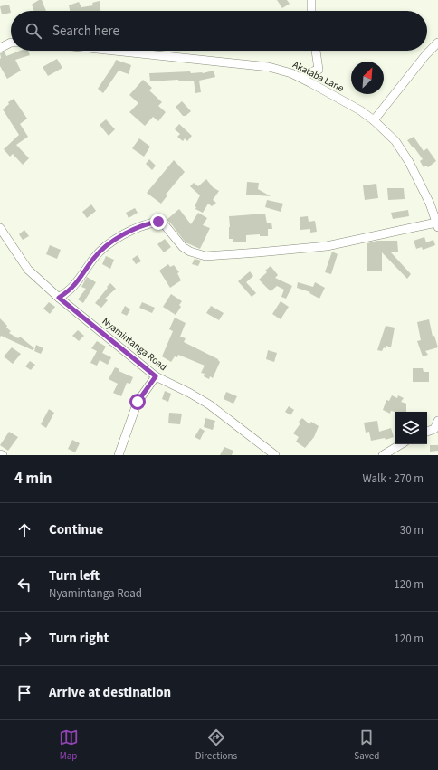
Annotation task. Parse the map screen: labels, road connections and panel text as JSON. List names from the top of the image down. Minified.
{"streets":{"street":["Akataba Lane","Nyamintanga Road"]},"north":"top right","page":{"search":"Search here","heading":["4 min","Walk · 270 m"],"list":[["Continue","30 m"],["Turn left","Nyamintanga Road","120 m"],["Turn right","120 m"],"Arrive at destination"],"nav":["Map","Directions","Saved"]}}
